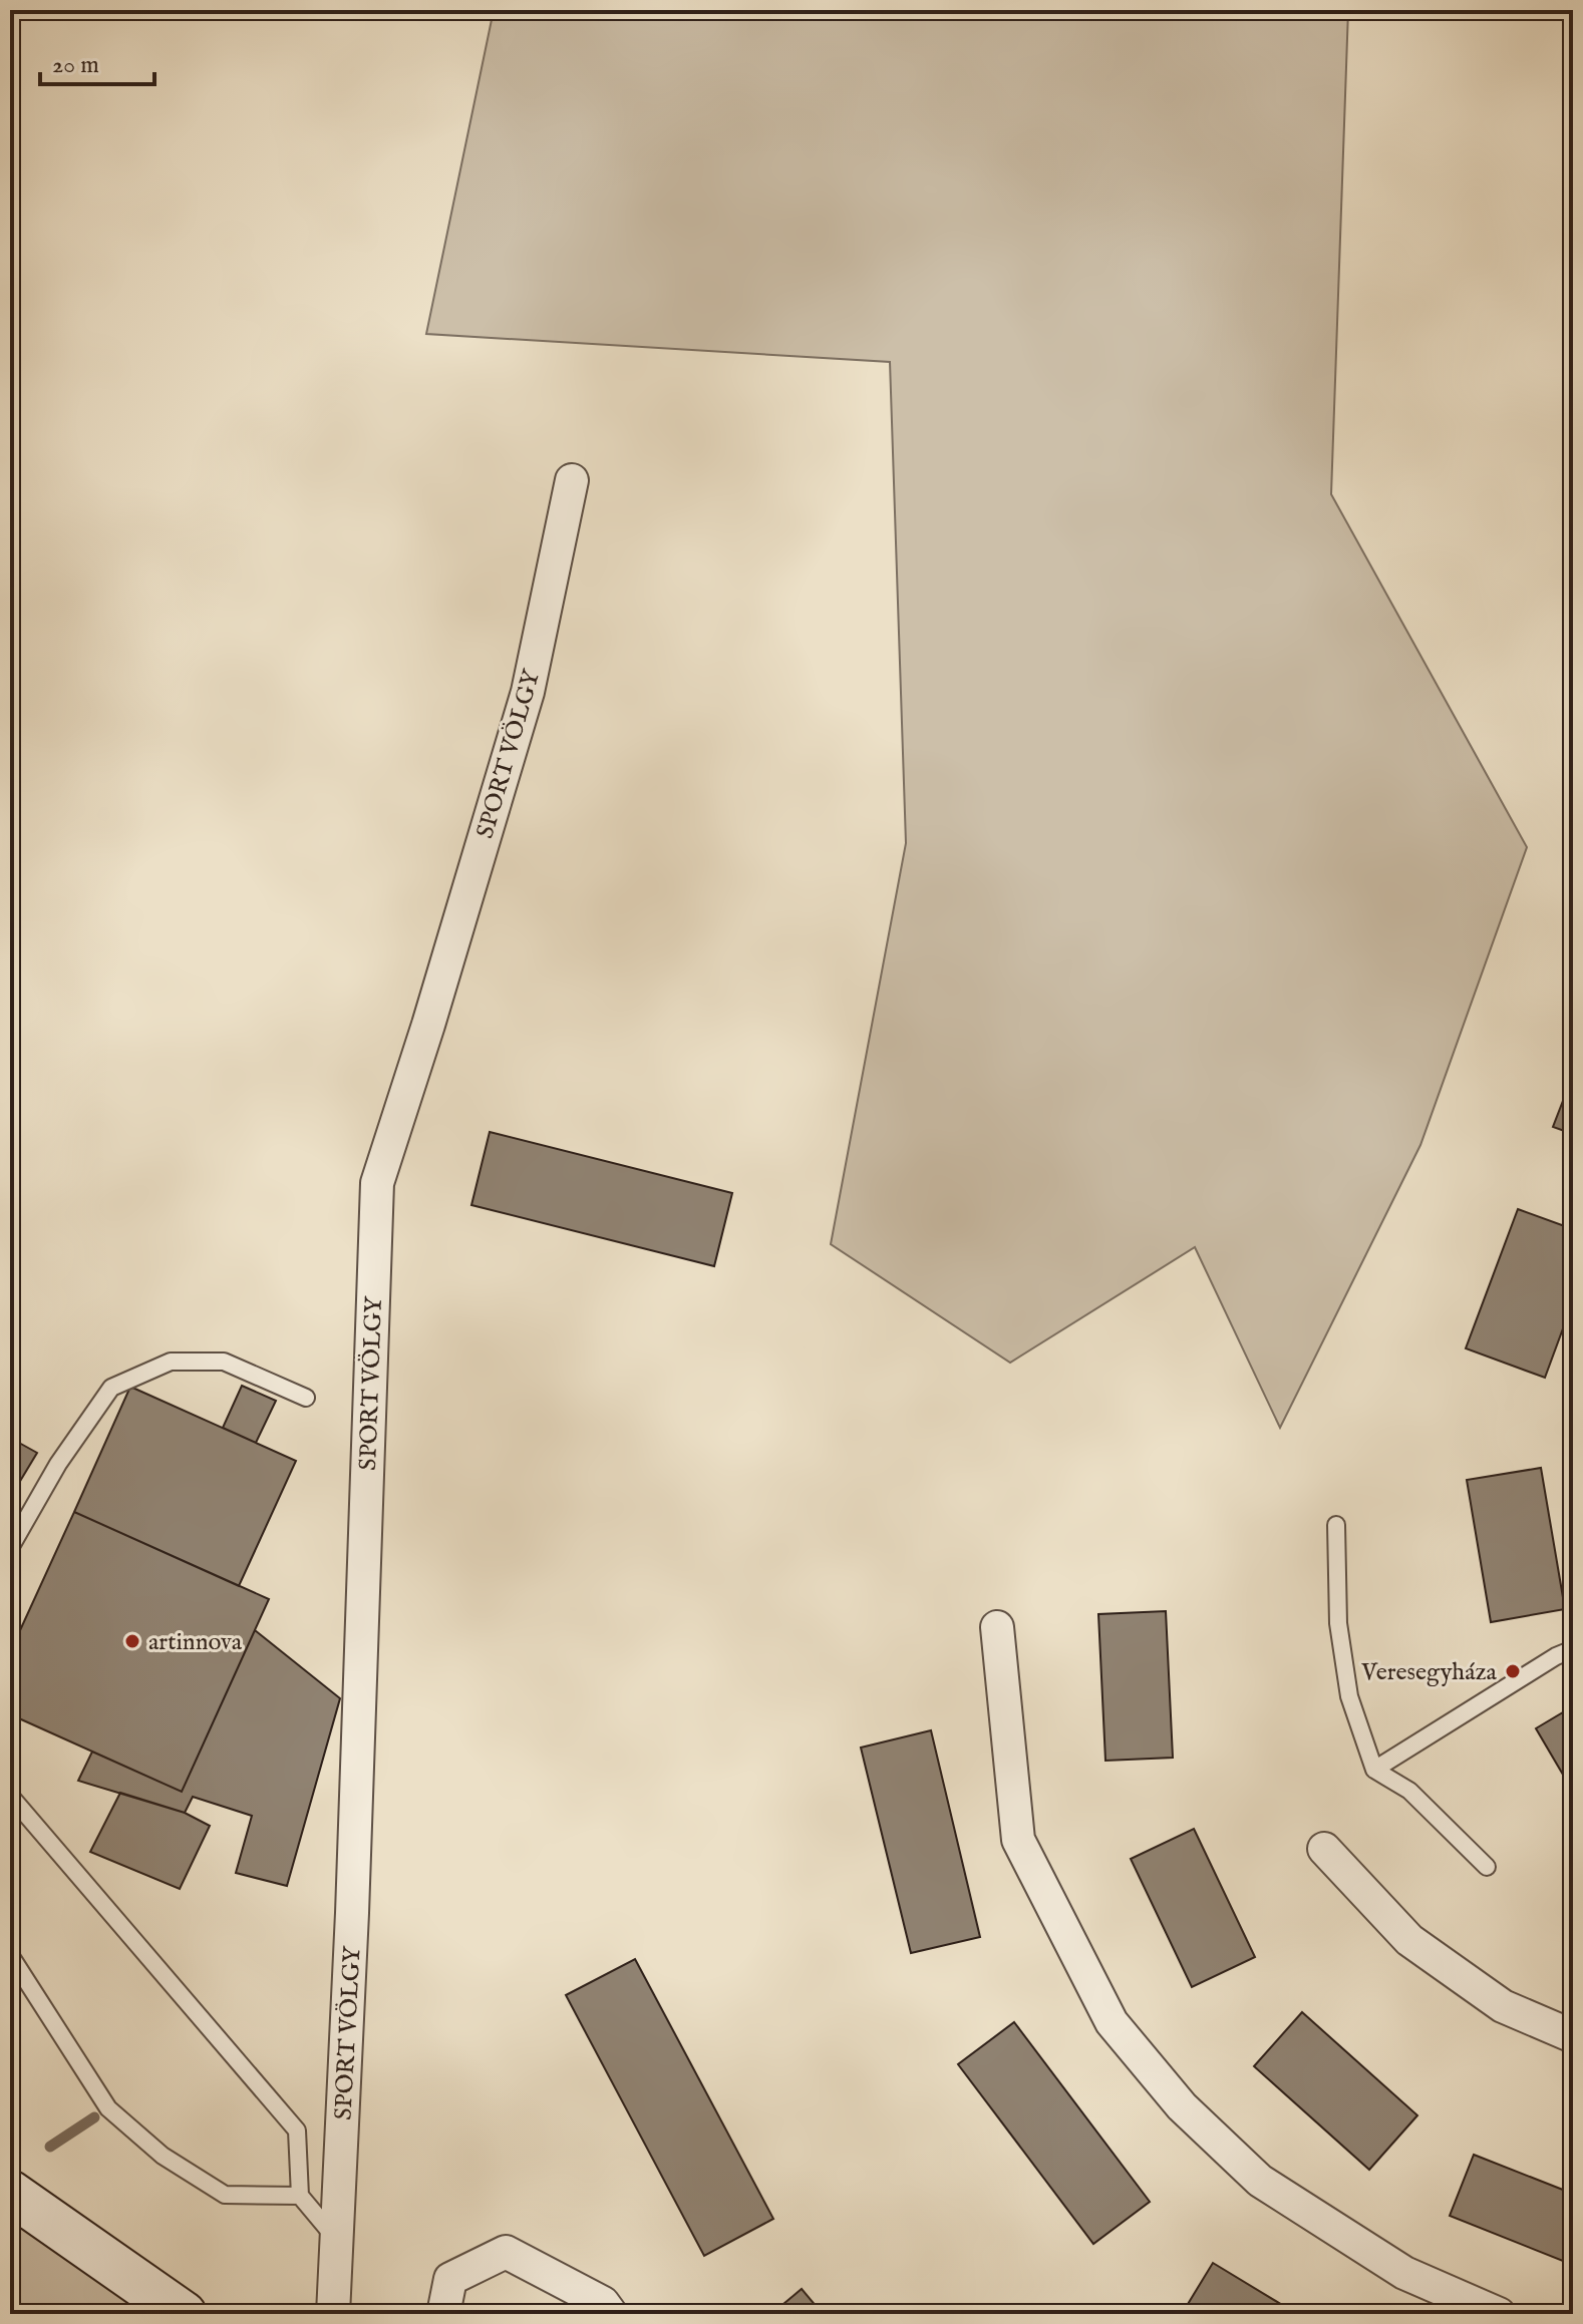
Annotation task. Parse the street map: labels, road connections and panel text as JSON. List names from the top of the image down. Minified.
{"streets":{"street":["SPORT VÖLGY"]},"places":["artinnova","Veresegyháza"],"scale_bar":"20 m"}
